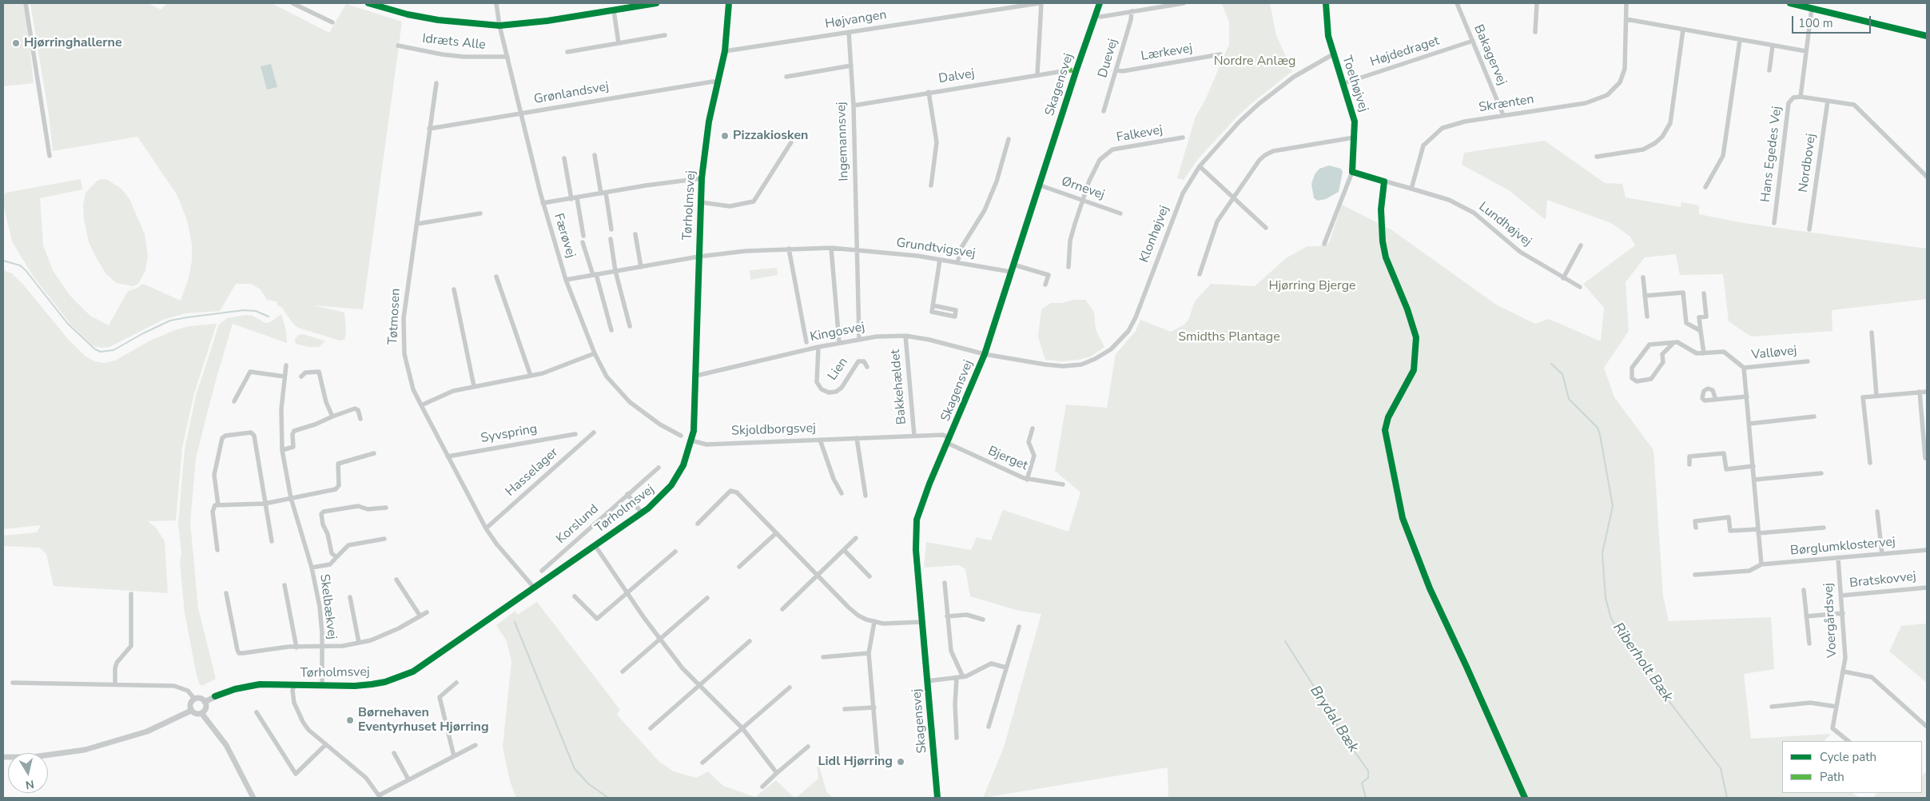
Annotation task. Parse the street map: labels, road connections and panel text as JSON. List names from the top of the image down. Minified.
{"streets":{"street":["Højvangen","Idræts Alle","Højdedraget","Lærkevej","Bakagervej","Duevej","Dalvej","Toelhøjvej","Skagensvej","Grønlandsvej","Skrænten","Falkevej","Ingemannsvej","Hans Egedes Vej","Nordbovej","Ørnevej","Tørholmsvej","Lundhøjvej","Klonhøjvej","Færøvej","Grundtvigsvej","Tøtmosen","Kingosvej","Valløvej","Lien","Bakkehældet","Skjoldborgsvej","Syvspring","Bjerget","Hasselager","Korslund","Børglumklostervej","Bratskovvej","Skelbækvej","Voergårdsvej"]},"crossings":[["Højvangen","Ingemannsvej"],["Højvangen","Tørholmsvej"],["Idræts Alle","Færøvej"],["Højdedraget","Bakagervej"],["Højdedraget","Toelhøjvej"],["Lærkevej","Duevej"],["Bakagervej","Skrænten"],["Dalvej","Ingemannsvej"],["Toelhøjvej","Klonhøjvej"],["Skagensvej","Ørnevej"],["Skagensvej","Klonhøjvej"],["Skagensvej","Grundtvigsvej"],["Skagensvej","Kingosvej"],["Skagensvej","Skjoldborgsvej"],["Skagensvej","Bjerget"],["Grønlandsvej","Tørholmsvej"],["Grønlandsvej","Færøvej"],["Grønlandsvej","Tøtmosen"],["Skrænten","Lundhøjvej"],["Falkevej","Ørnevej"],["Ingemannsvej","Grundtvigsvej"],["Tørholmsvej","Grundtvigsvej"],["Tørholmsvej","Tøtmosen"],["Tørholmsvej","Kingosvej"],["Tørholmsvej","Skjoldborgsvej"],["Tørholmsvej","Skelbækvej"],["Klonhøjvej","Kingosvej"],["Færøvej","Grundtvigsvej"],["Tøtmosen","Syvspring"],["Tøtmosen","Hasselager"],["Kingosvej","Lien"],["Kingosvej","Bakkehældet"],["Bakkehældet","Skjoldborgsvej"],["Skjoldborgsvej","Bjerget"],["Børglumklostervej","Voergårdsvej"],["Bratskovvej","Voergårdsvej"]],"water":["Riberholt Bæk","Brydal Bæk"],"parks":["Nordre Anlæg","Hjørring Bjerge","Smidths Plantage"],"places":["Hjørringhallerne","Pizzakiosken","Børnehaven Eventyrhuset Hjørring","Lidl Hjørring"],"legend":["Cycle path","Path"],"scale_bar":"100 m","north":"bottom"}
